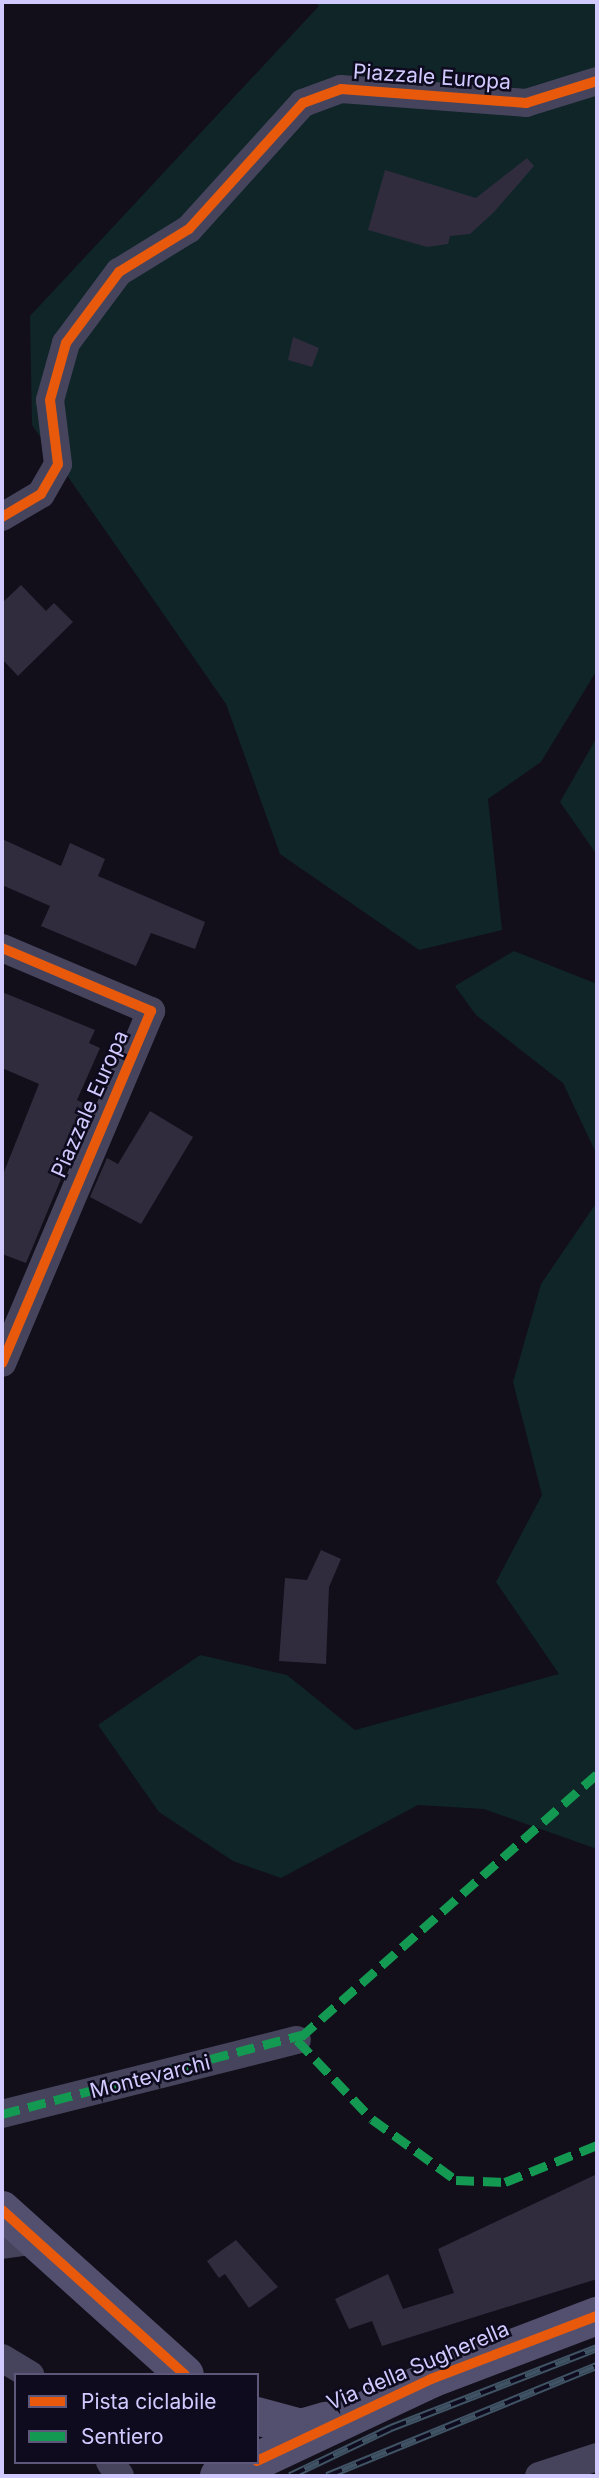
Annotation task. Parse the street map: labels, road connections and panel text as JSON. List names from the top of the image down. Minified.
{"streets":{"street":["Piazzale Europa","Montevarchi","Via della Sugherella"]},"legend":["Pista ciclabile","Sentiero"]}
